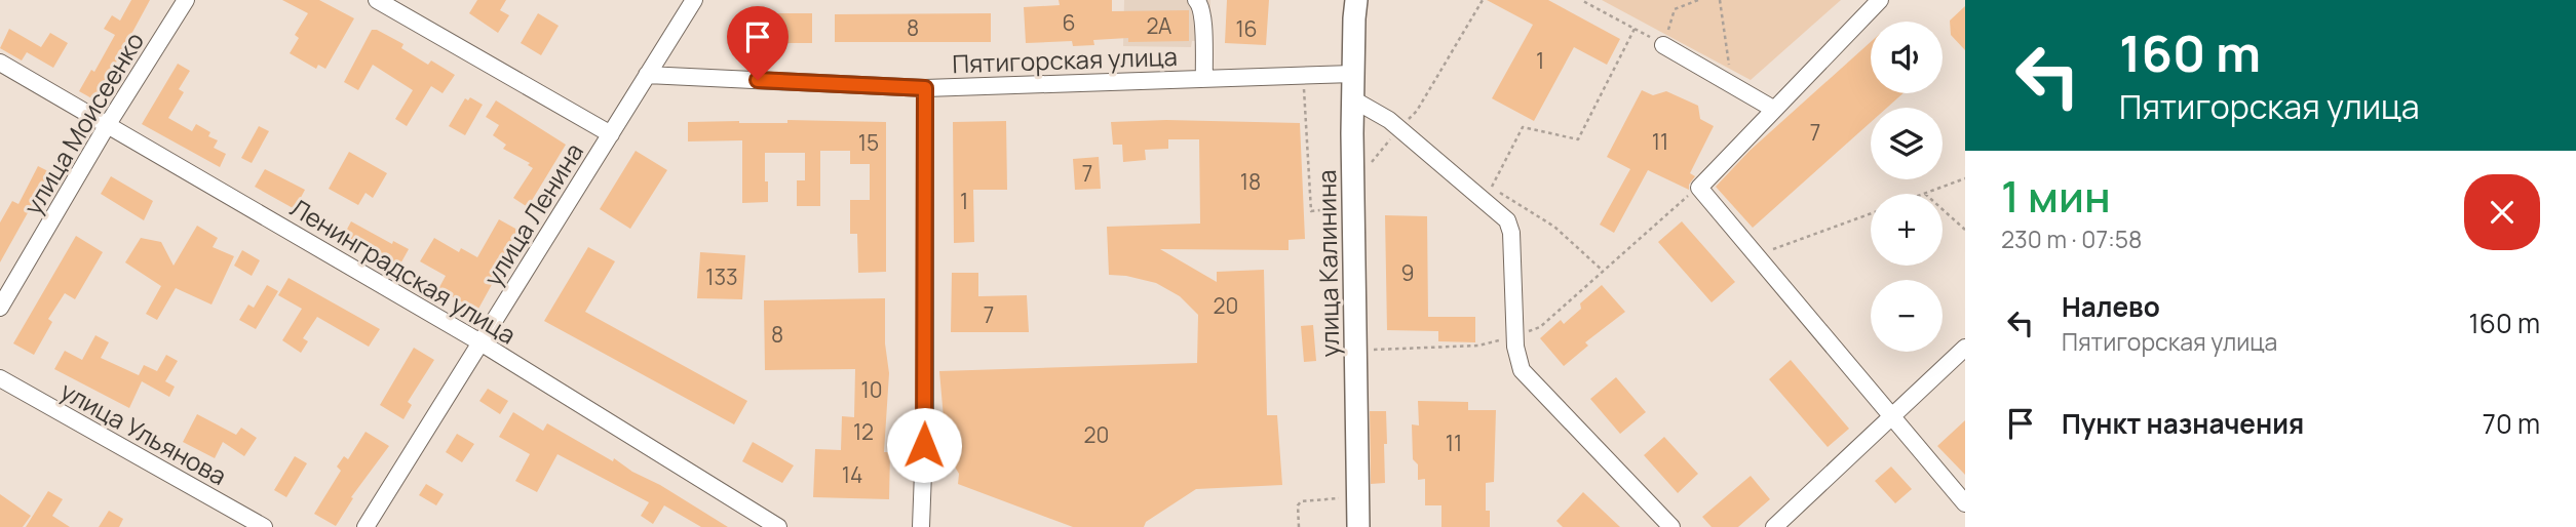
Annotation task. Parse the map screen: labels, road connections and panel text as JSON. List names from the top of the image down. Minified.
{"streets":{"main road":["улица Калинина"],"street":["Пятигорская улица","улица Моисеенко","улица Ленина","Ленинградская улица","улица Ульянова"]},"crossings":[["Пятигорская улица","улица Ленина"],["Пятигорская улица","улица Калинина"],["улица Моисеенко","Ленинградская улица"],["улица Ленина","Ленинградская улица"]],"house_numbers":["6","2А","8","16","1","7","11","15","7","18","1","9","133","20","7","8","10","12","20","11","14"],"page":{"turn":["160 m","Пятигорская улица"],"map_buttons":["+","−"],"heading":["1 мин","230 m · 07:58"],"list":[{"name":"Налево","note":"Пятигорская улица","value":"160 m"},{"name":"Пункт назначения","value":"70 m"}]}}
